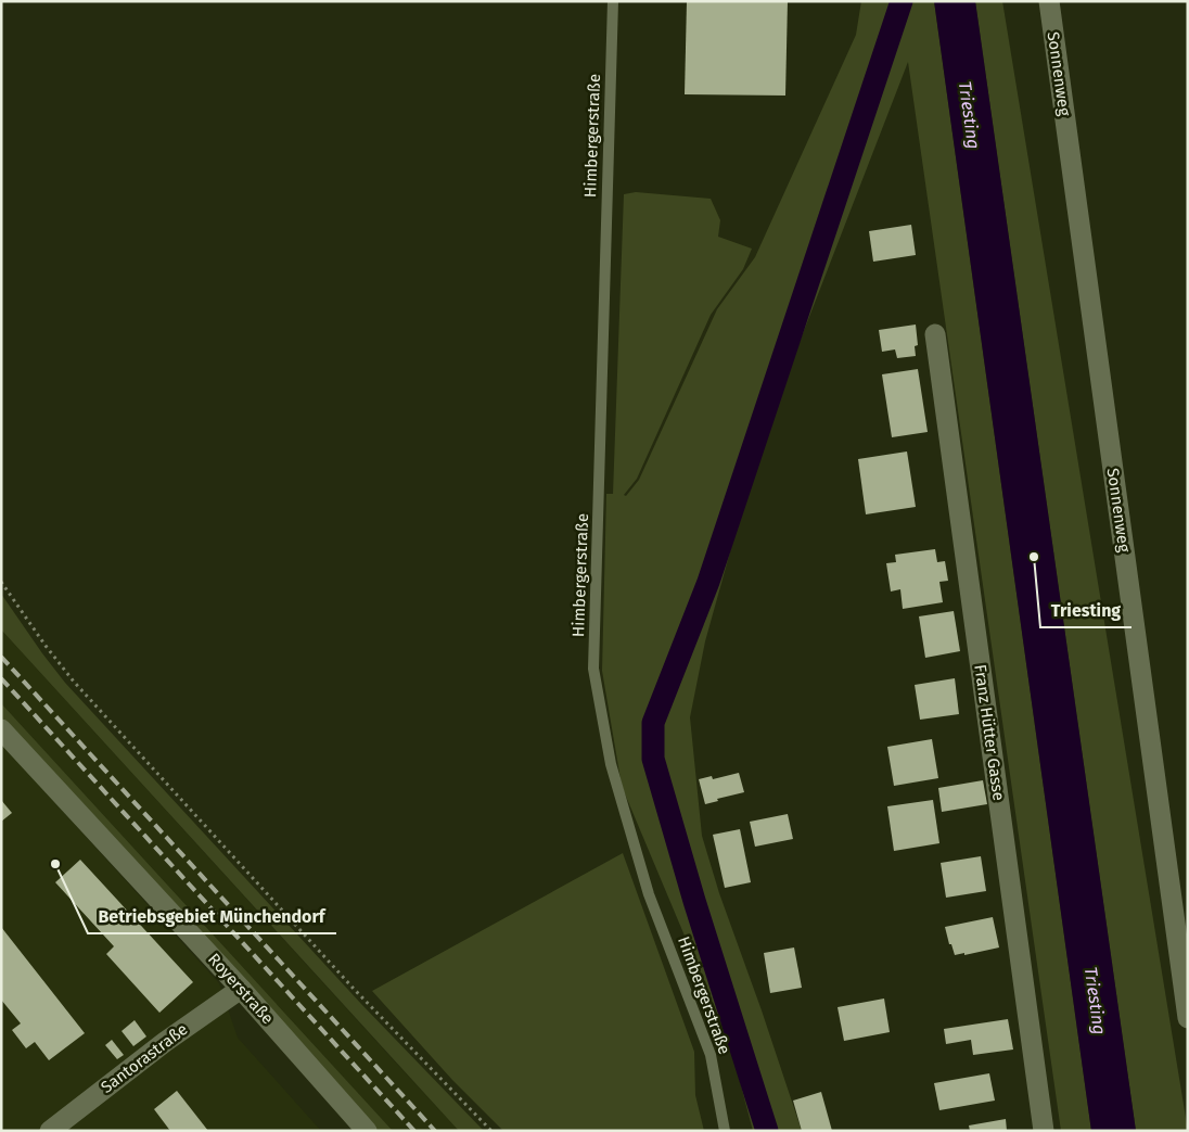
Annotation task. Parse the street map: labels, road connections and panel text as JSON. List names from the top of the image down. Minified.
{"streets":{"street":["Sonnenweg","Franz Hütter Gasse","Royerstraße","Santorastraße"],"lane":["Himbergerstraße"]},"crossings":[["Royerstraße","Santorastraße"]],"water":["Triesting"],"places":["Triesting","Betriebsgebiet Münchendorf"]}
